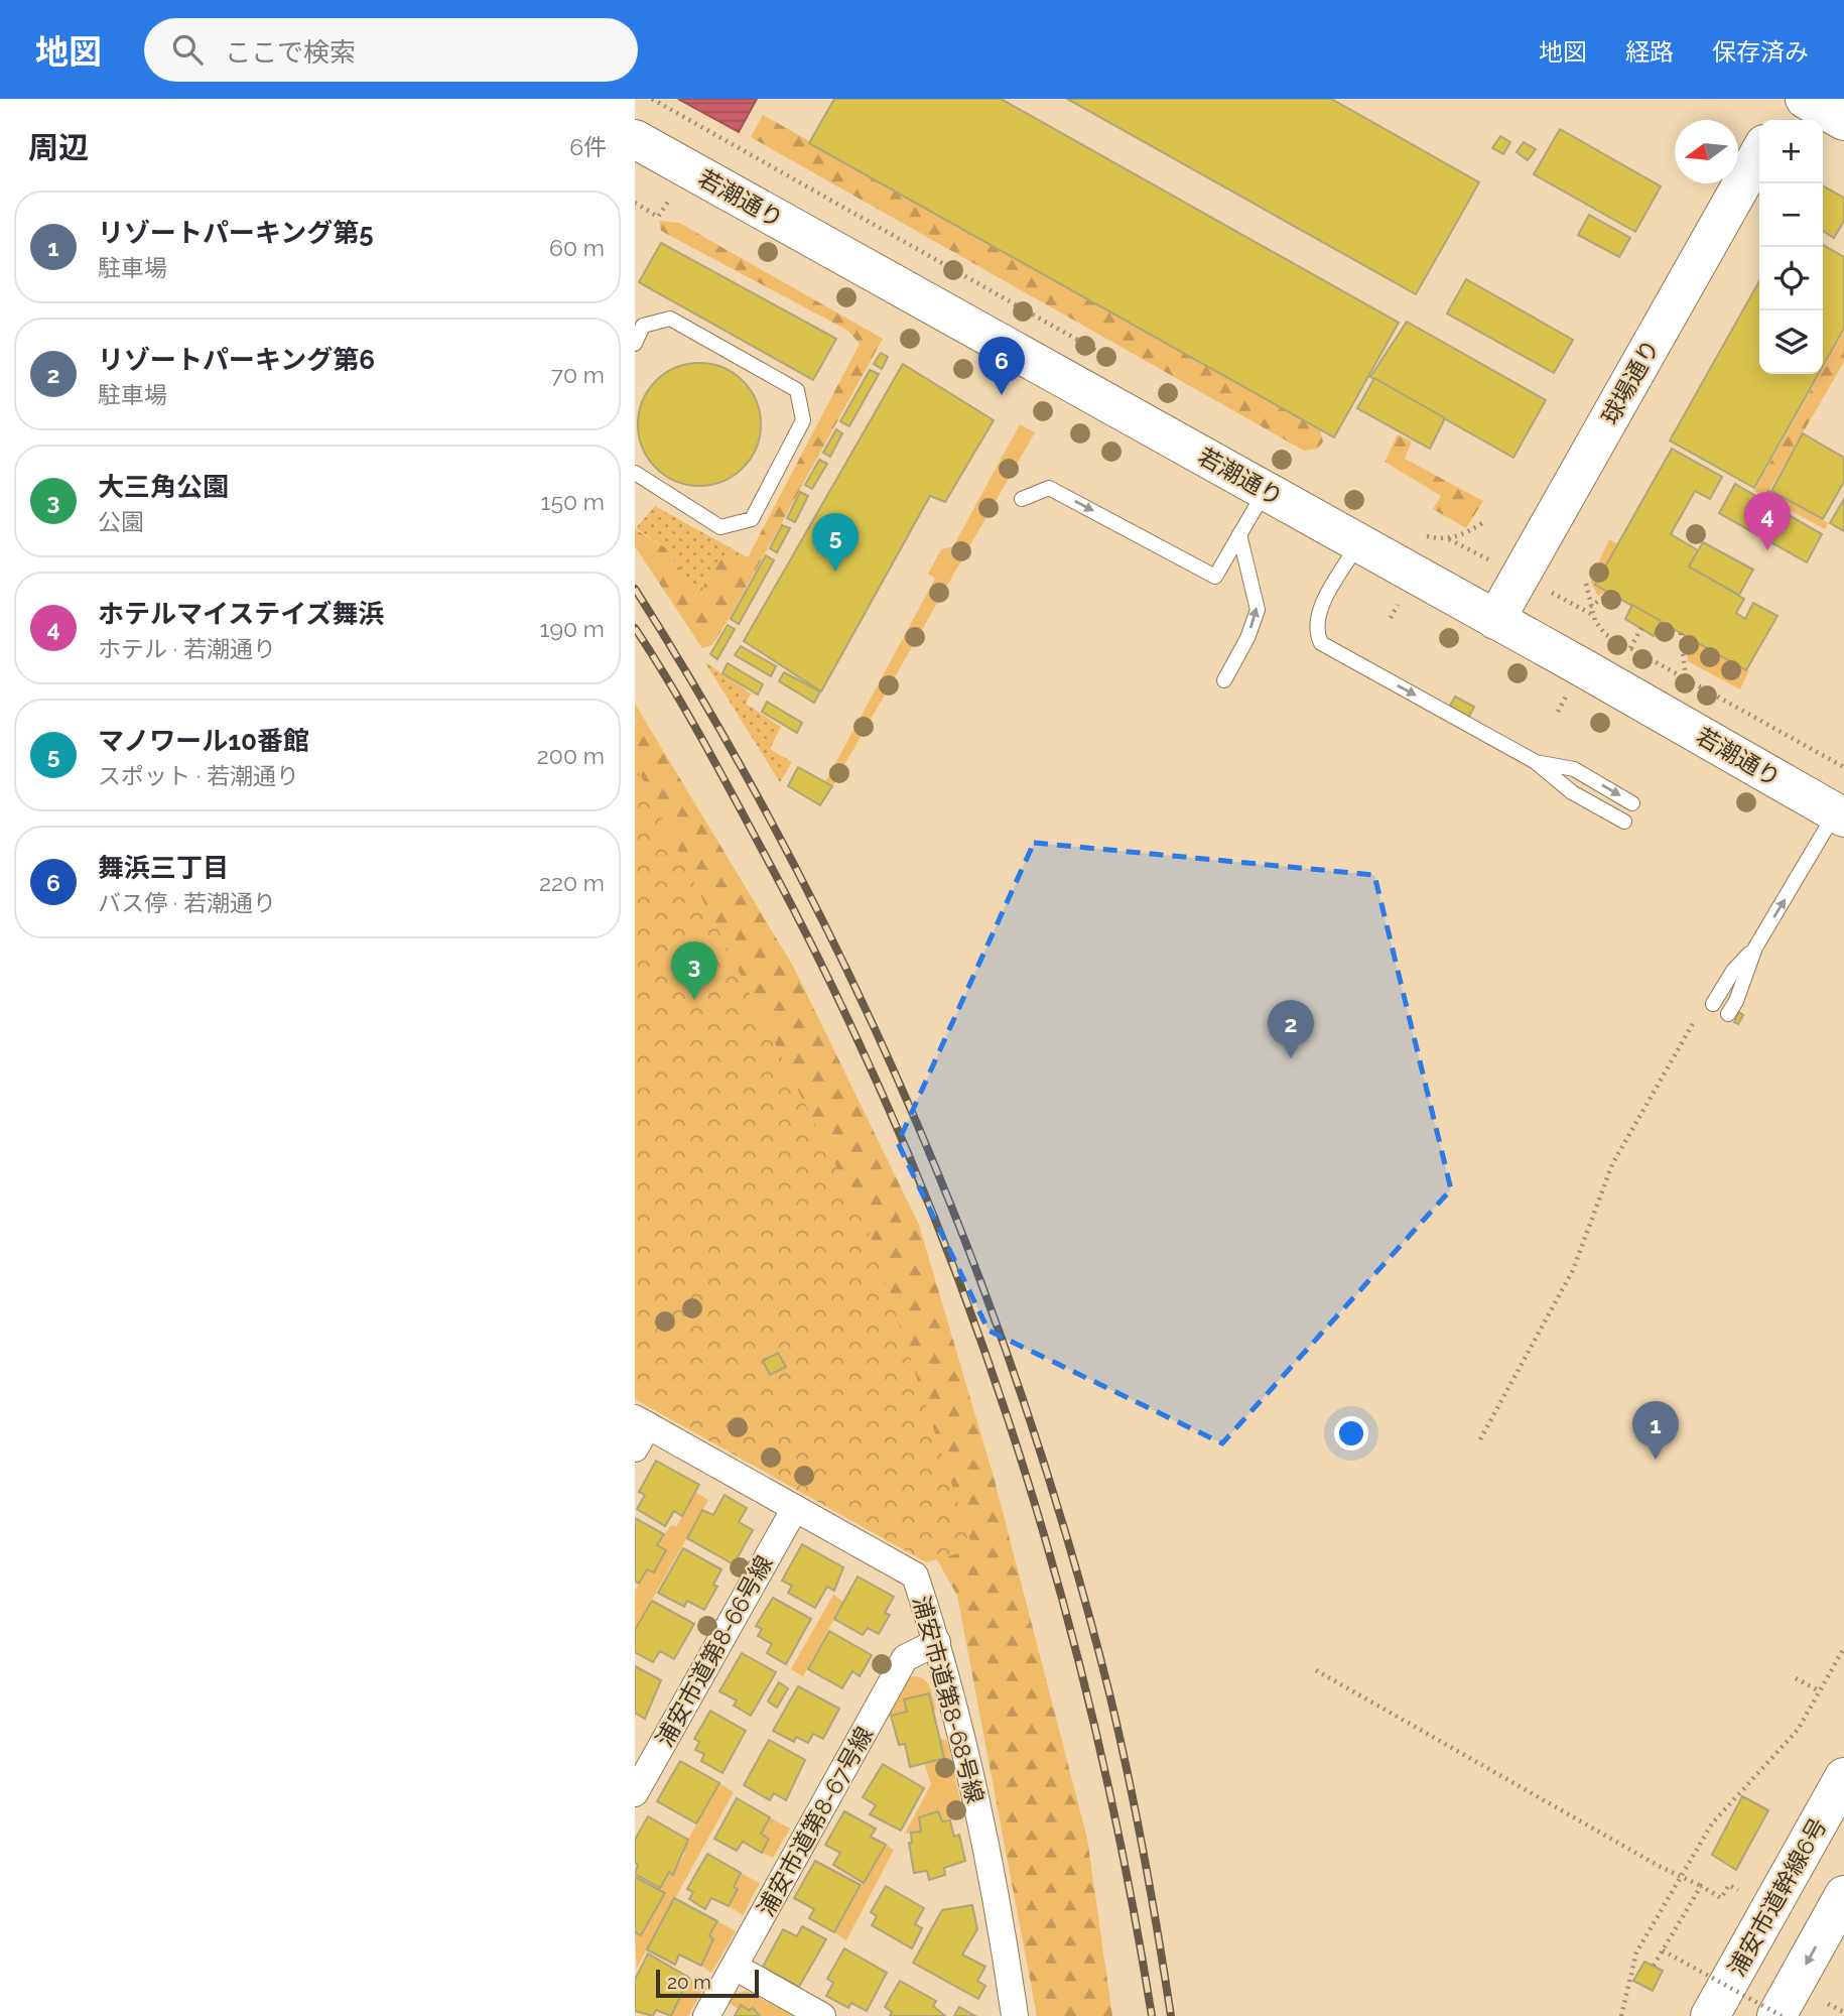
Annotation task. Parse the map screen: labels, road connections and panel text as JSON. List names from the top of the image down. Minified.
{"streets":{"main road":["若潮通り","球場通り","浦安市道幹線6号"],"street":["浦安市道第8-66号線","浦安市道第8-68号線","浦安市道第8-67号線"]},"crossings":[["若潮通り","球場通り"],["浦安市道第8-66号線","浦安市道第8-68号線"],["浦安市道第8-68号線","浦安市道第8-67号線"]],"scale_bar":"20 m","north":"left","page":{"header":"地図","search":"ここで検索","nav":["地図","経路","保存済み"],"heading":["周辺","6件"],"map_buttons":["+","−"],"list":[{"mark":"1","name":"リゾートパーキング第5","note":"駐車場","value":"60 m"},{"mark":"2","name":"リゾートパーキング第6","note":"駐車場","value":"70 m"},{"mark":"3","name":"大三角公園","note":"公園","value":"150 m"},{"mark":"4","name":"ホテルマイステイズ舞浜","note":"ホテル · 若潮通り","value":"190 m"},{"mark":"5","name":"マノワール10番館","note":"スポット · 若潮通り","value":"200 m"},{"mark":"6","name":"舞浜三丁目","note":"バス停 · 若潮通り","value":"220 m"}],"pins":["6","4","5","3","2","1"],"scale":"20 m"}}
